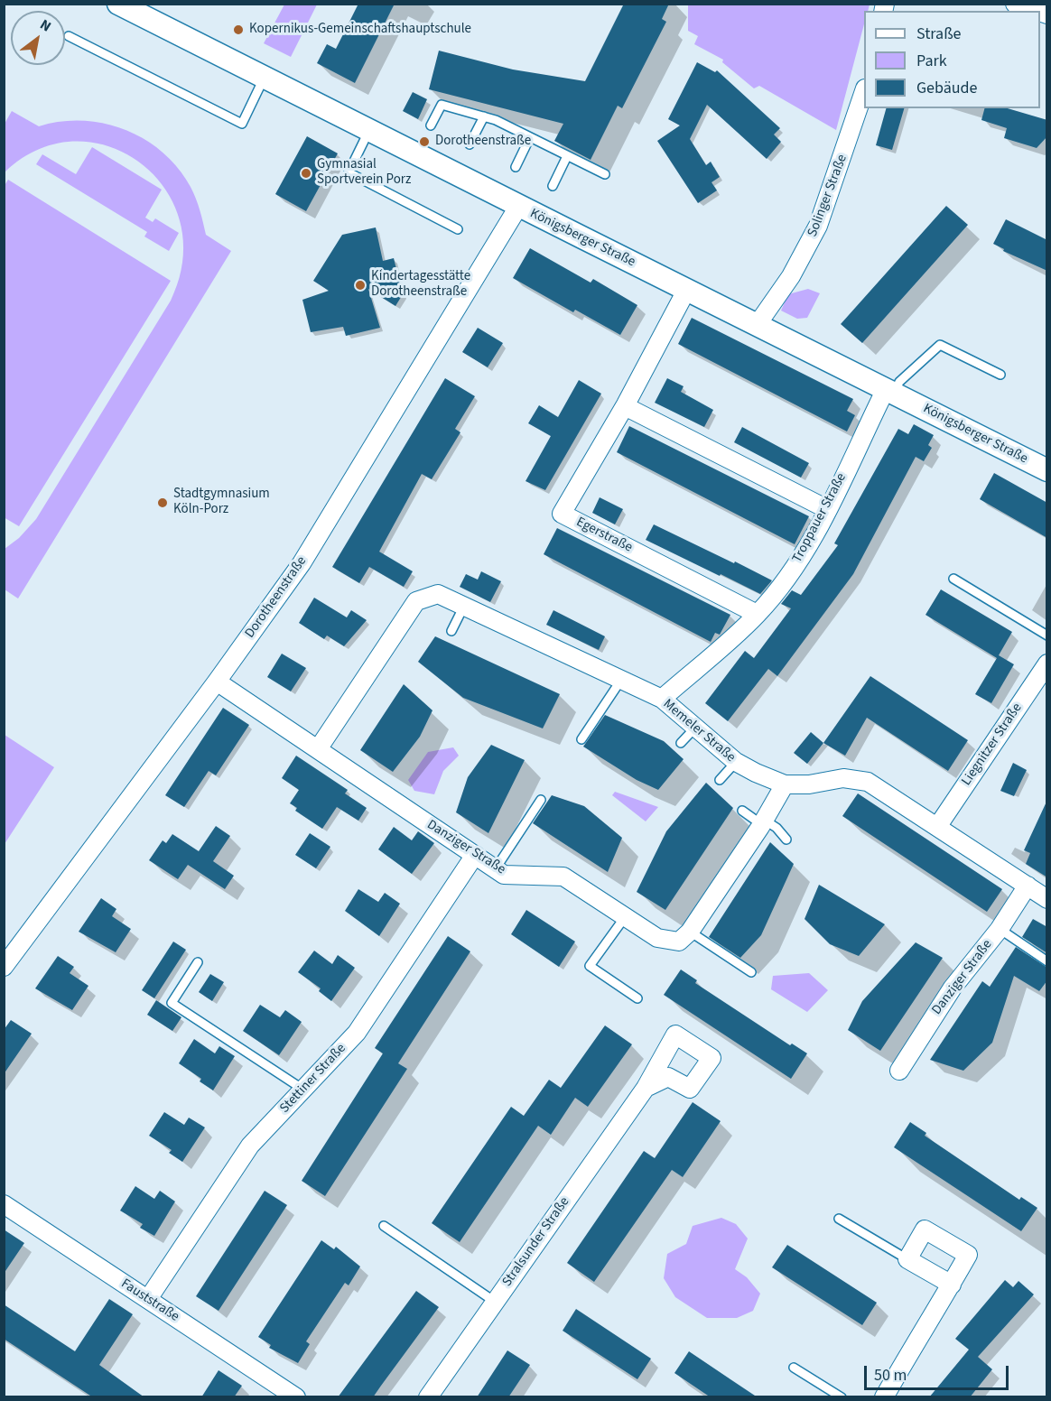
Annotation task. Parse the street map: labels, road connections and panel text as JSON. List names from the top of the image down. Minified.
{"streets":{"street":["Solinger Straße","Königsberger Straße","Troppauer Straße","Egerstraße","Dorotheenstraße","Memeler Straße","Liegnitzer Straße","Danziger Straße","Stettiner Straße","Stralsunder Straße","Fauststraße"]},"crossings":[["Solinger Straße","Königsberger Straße"],["Königsberger Straße","Troppauer Straße"],["Königsberger Straße","Egerstraße"],["Königsberger Straße","Dorotheenstraße"],["Troppauer Straße","Egerstraße"],["Troppauer Straße","Memeler Straße"],["Dorotheenstraße","Danziger Straße"],["Memeler Straße","Liegnitzer Straße"],["Memeler Straße","Danziger Straße"],["Danziger Straße","Stettiner Straße"],["Stettiner Straße","Fauststraße"]],"places":["Kopernikus-Gemeinschaftshauptschule","Dorotheenstraße","Gymnasial Sportverein Porz","Kindertagesstätte Dorotheenstraße","Stadtgymnasium Köln-Porz"],"legend":["Straße","Park","Gebäude"],"scale_bar":"50 m","north":"top right"}
